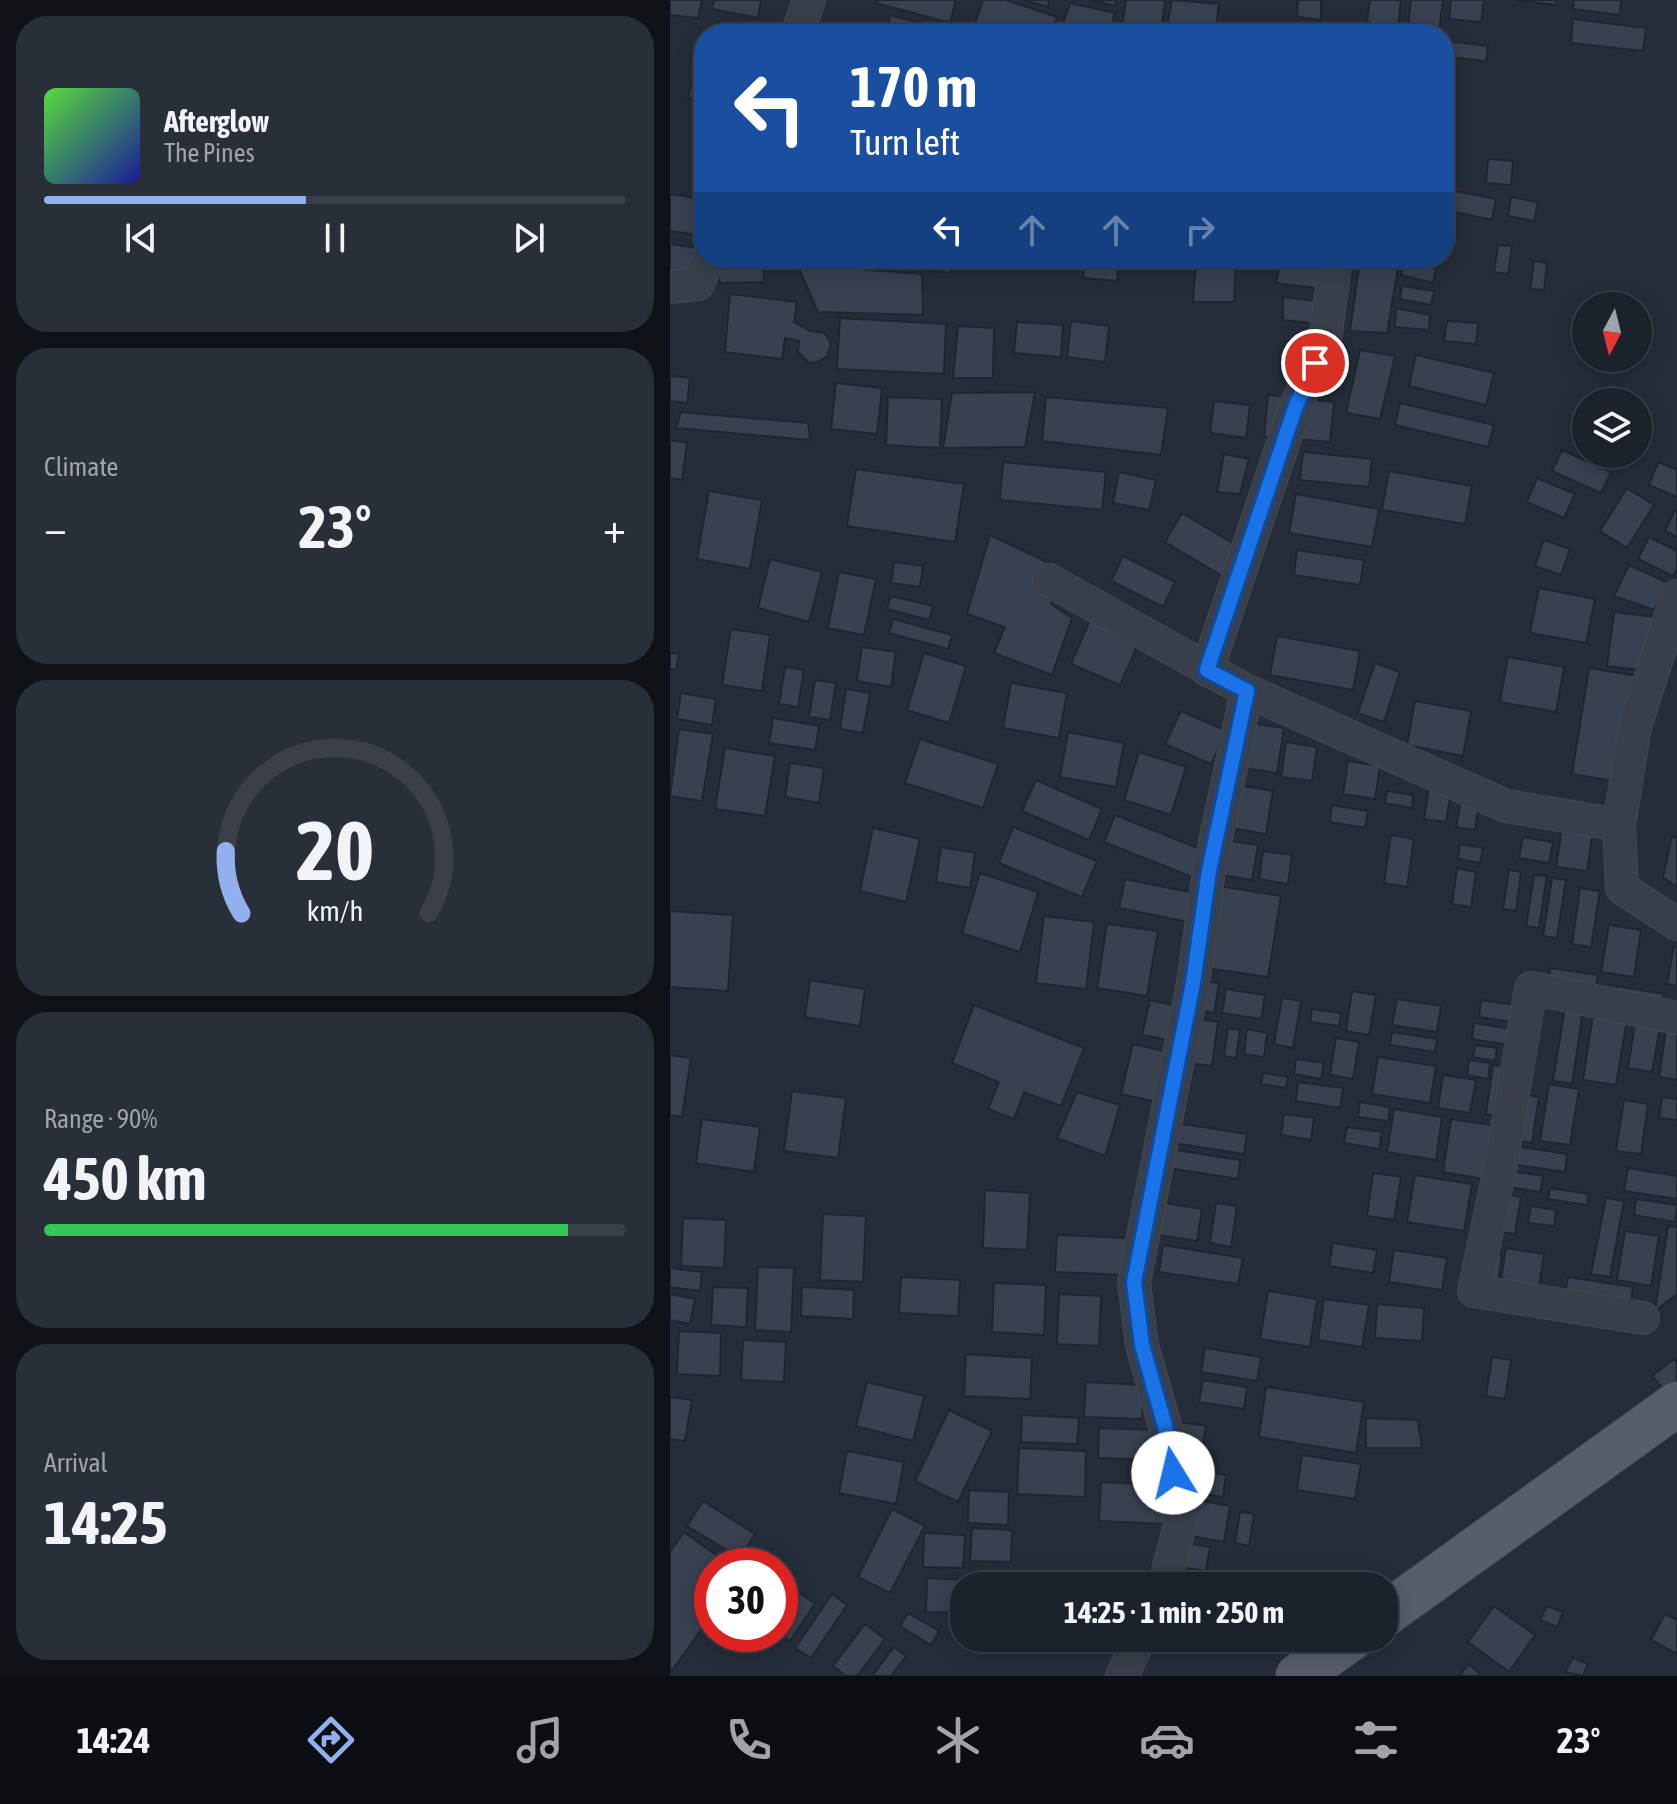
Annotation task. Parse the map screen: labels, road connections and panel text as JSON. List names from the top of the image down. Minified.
{"north":"bottom","page":{"turn":["170 m","Turn left"],"song":["Afterglow","The Pines"],"tile":["Climate",["Range · 90%","450 km"],["Arrival","14:25"]],"heat":["−","23°","+"],"limit":"30","trip":"14:25 · 1 min · 250 m","tabs":["14:24","23°"],"gauge":["20","km/h"]}}
